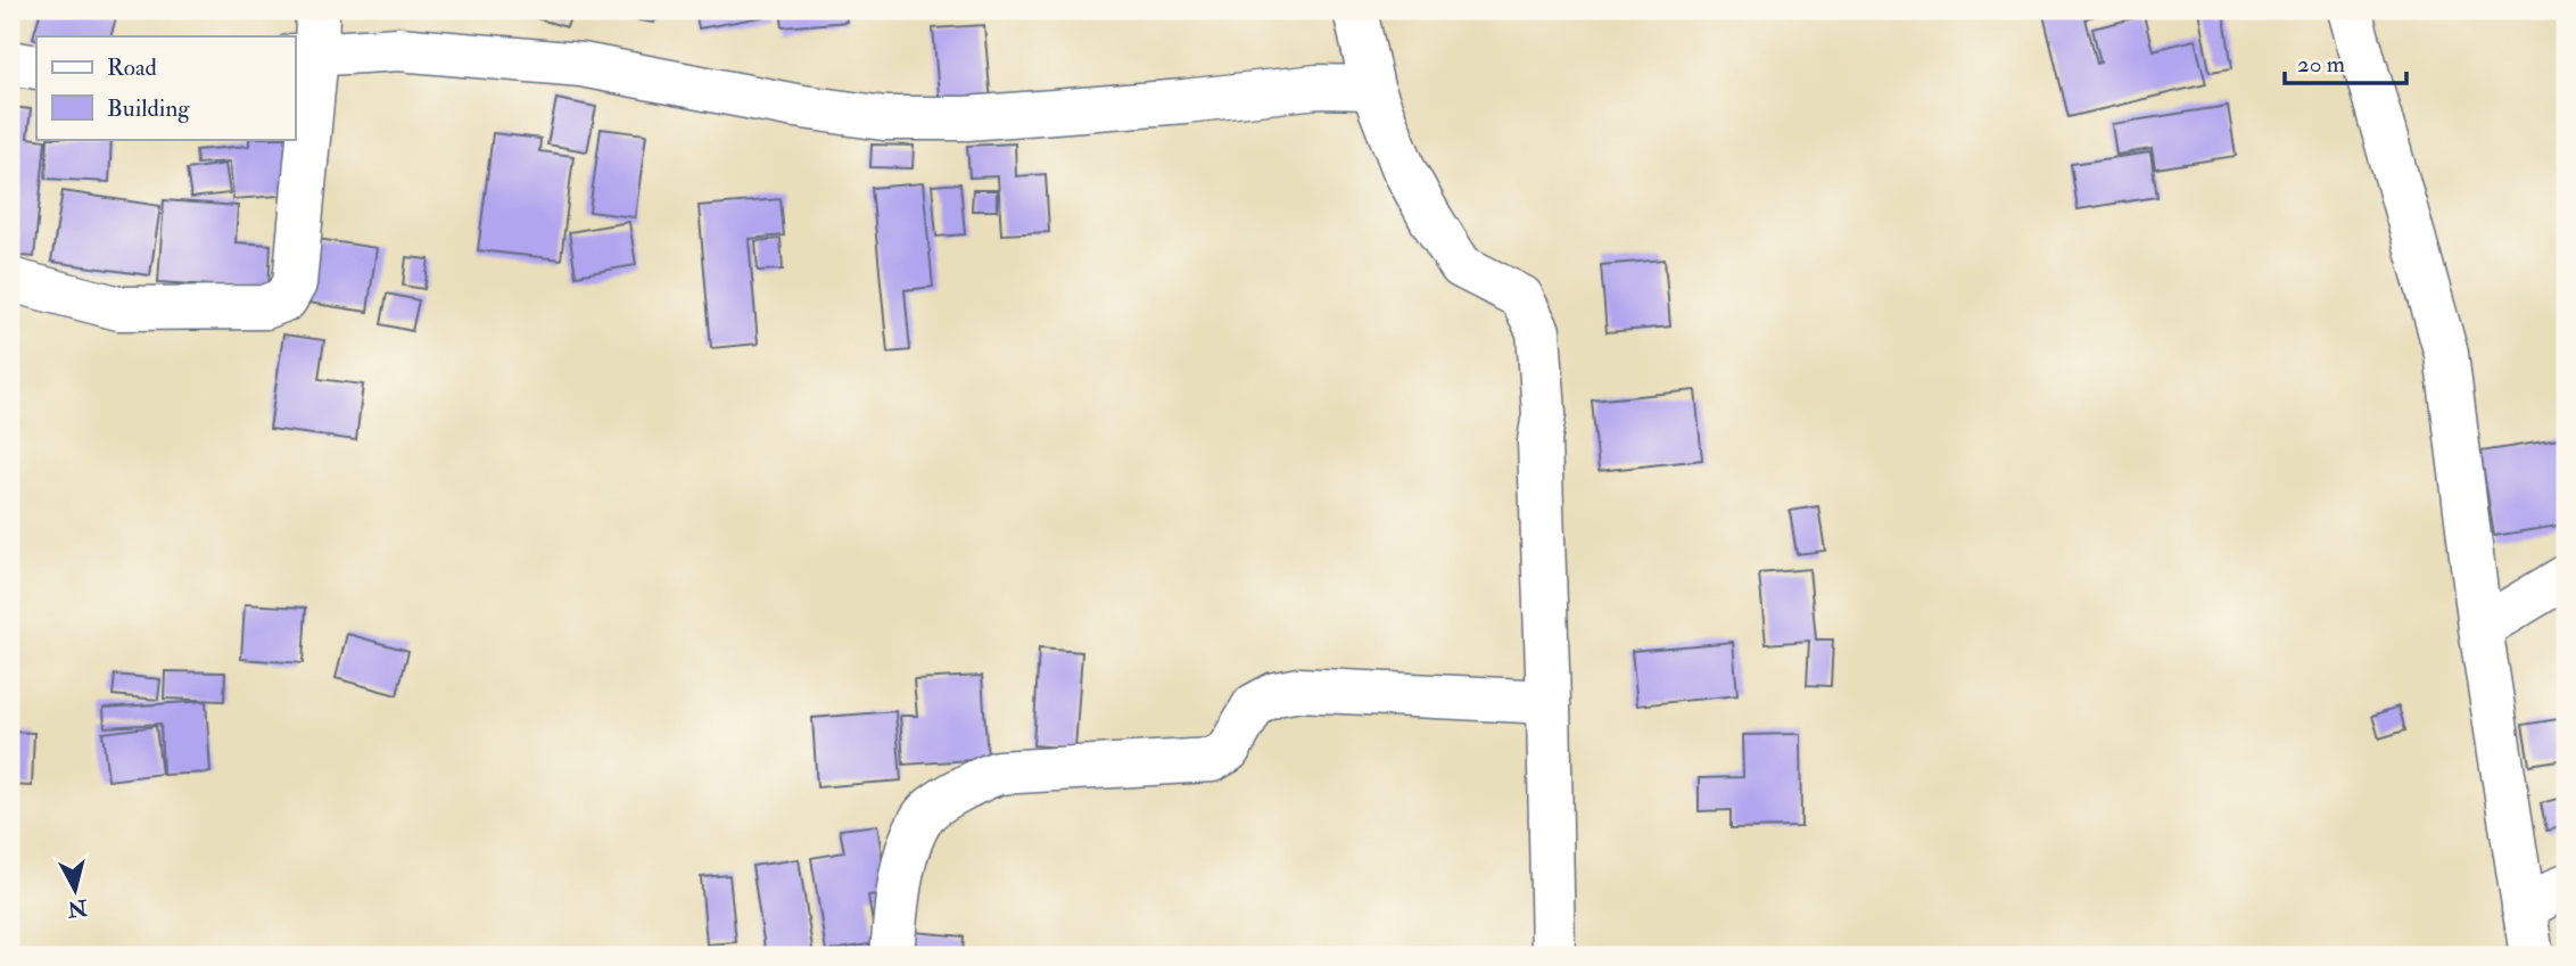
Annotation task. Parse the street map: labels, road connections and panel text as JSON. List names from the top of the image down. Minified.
{"legend":["Road","Building"],"scale_bar":"20 m","north":"bottom"}
